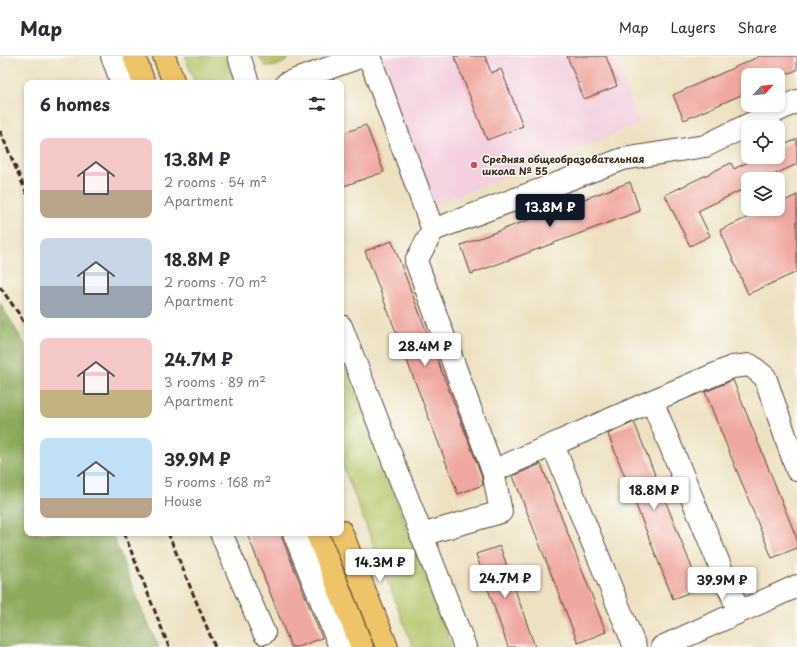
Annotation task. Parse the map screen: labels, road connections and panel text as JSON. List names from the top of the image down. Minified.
{"places":["Средняя общеобразовательная школа № 55"],"north":"top right","page":{"header":"Map","nav":["Map","Layers","Share"],"heading":"6 homes","list":[{"name":"13.8M ₽","note":"2 rooms · 54 m² · Apartment"},{"name":"18.8M ₽","note":"2 rooms · 70 m² · Apartment"},{"name":"24.7M ₽","note":"3 rooms · 89 m² · Apartment"},{"name":"39.9M ₽","note":"5 rooms · 168 m² · House"}],"price":["13.8M ₽","28.4M ₽","18.8M ₽","14.3M ₽","24.7M ₽","39.9M ₽"]}}
